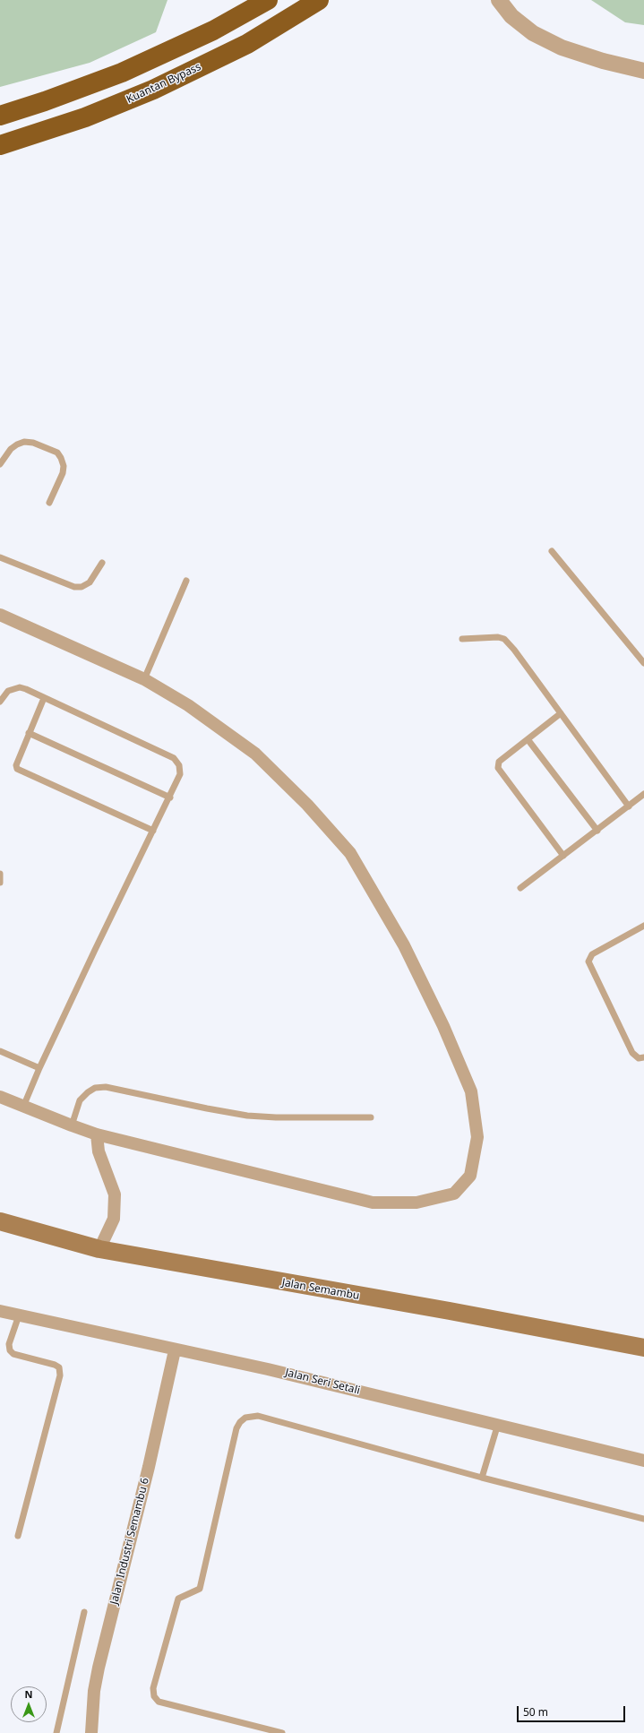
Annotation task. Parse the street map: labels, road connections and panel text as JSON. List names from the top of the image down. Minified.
{"streets":{"highway":["Kuantan Bypass"],"main road":["Jalan Semambu"],"street":["Jalan Seri Setali","Jalan Industri Semambu 6"]},"crossings":[["Jalan Seri Setali","Jalan Industri Semambu 6"]],"scale_bar":"50 m","north":"top"}
